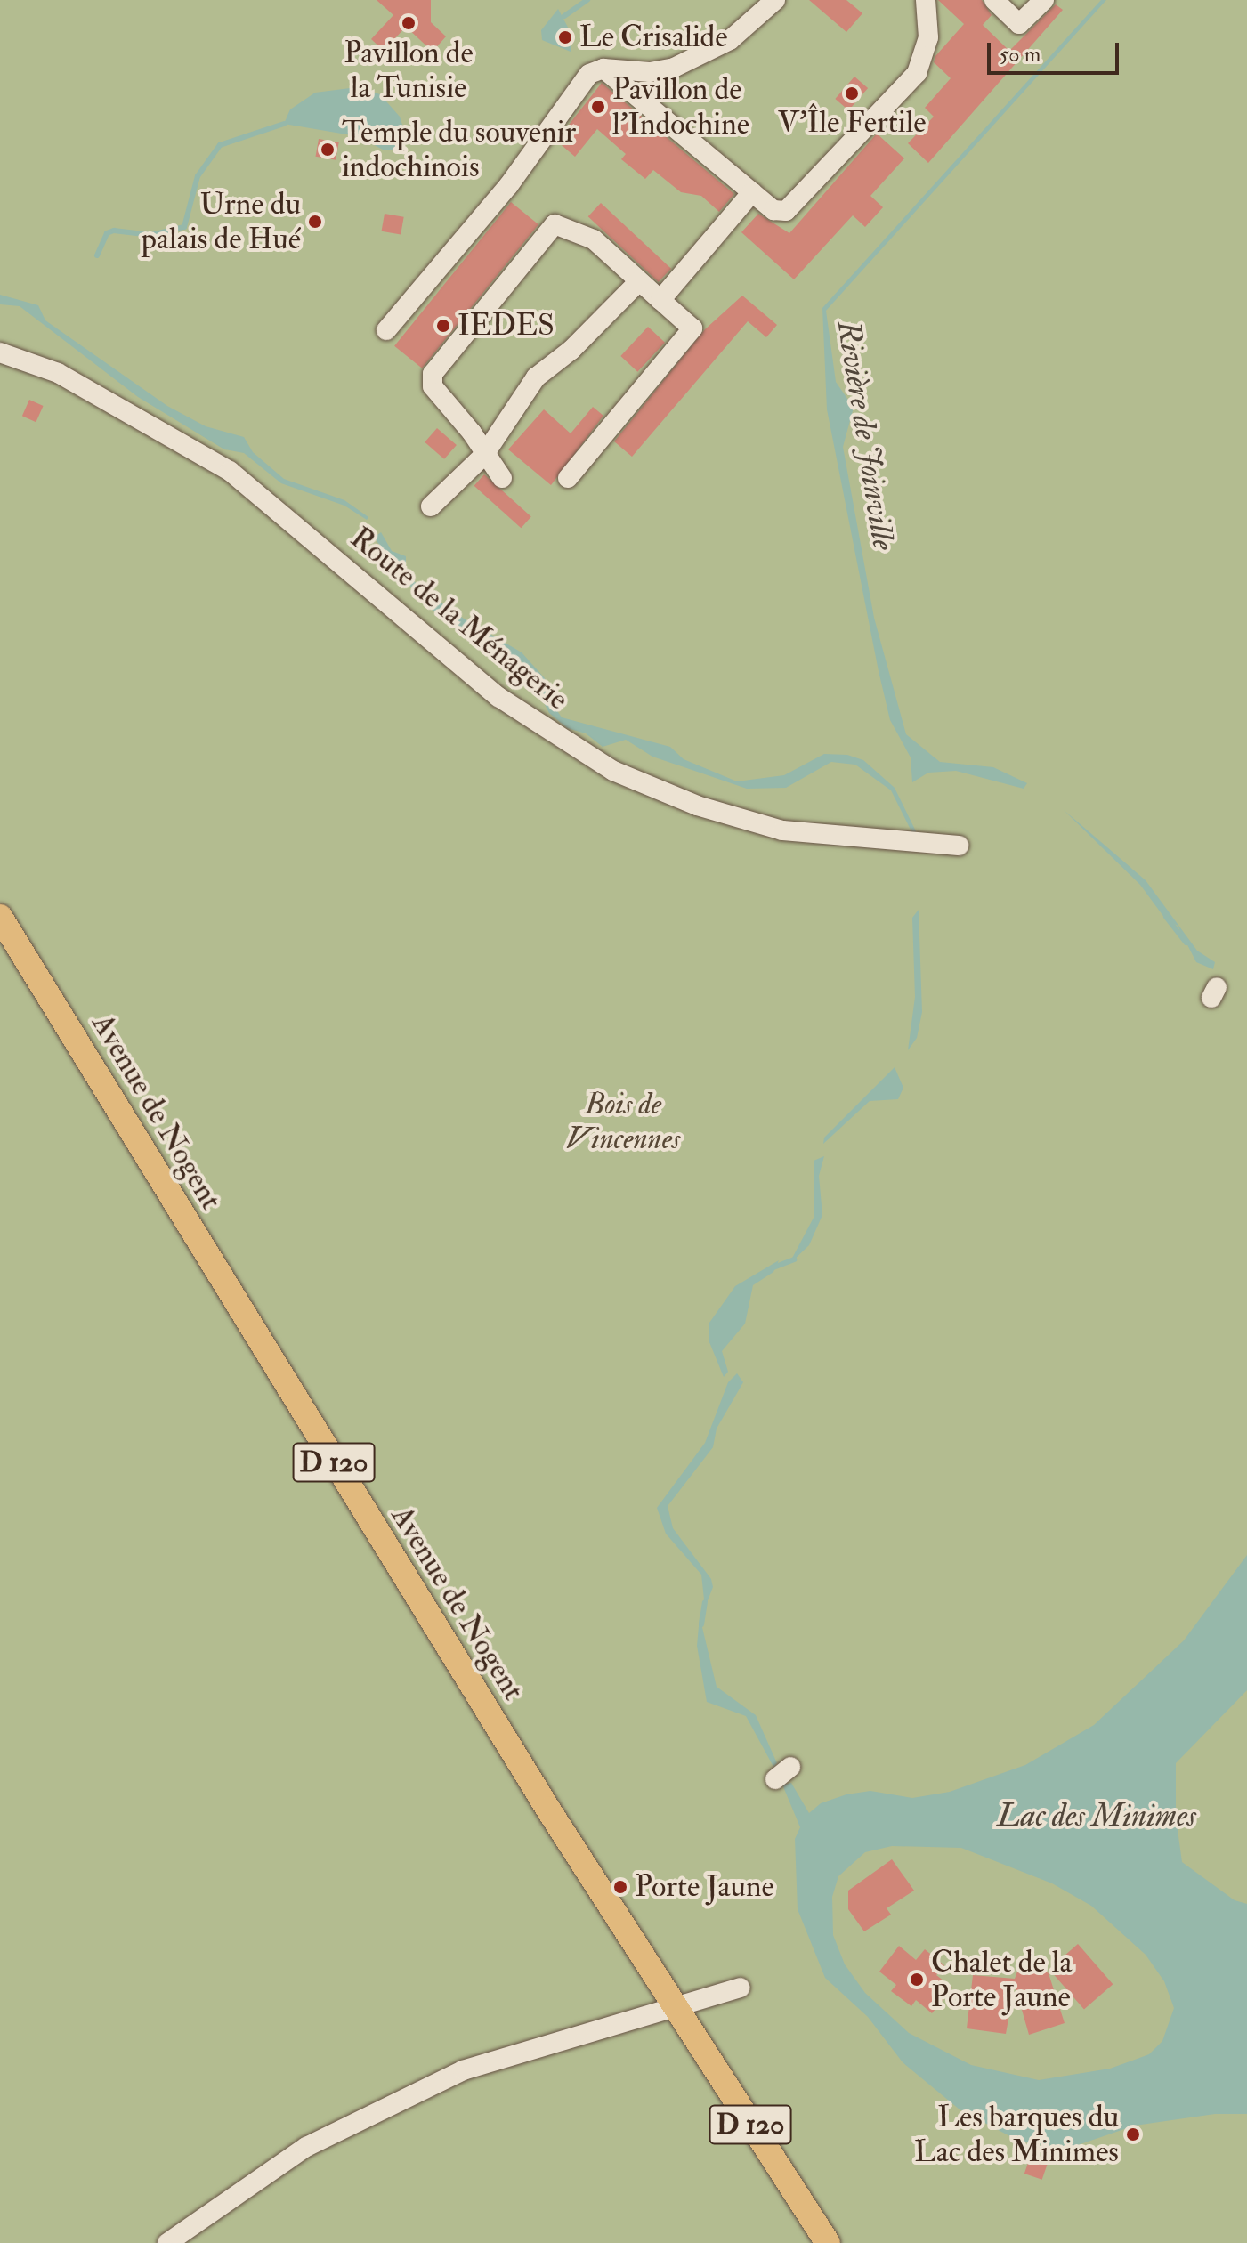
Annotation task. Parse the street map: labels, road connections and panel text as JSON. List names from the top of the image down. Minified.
{"streets":{"main road":["Avenue de Nogent","D 120"],"street":["Route de la Ménagerie"]},"water":["Rivière de Joinville","Lac des Minimes"],"parks":["Bois de Vincennes"],"places":["Pavillon de la Tunisie","Le Crisalide","V'Île Fertile","Pavillon de l'Indochine","Temple du souvenir indochinois","Urne du palais de Hué","IEDES","Porte Jaune","Chalet de la Porte Jaune","Les barques du Lac des Minimes"],"scale_bar":"50 m"}
